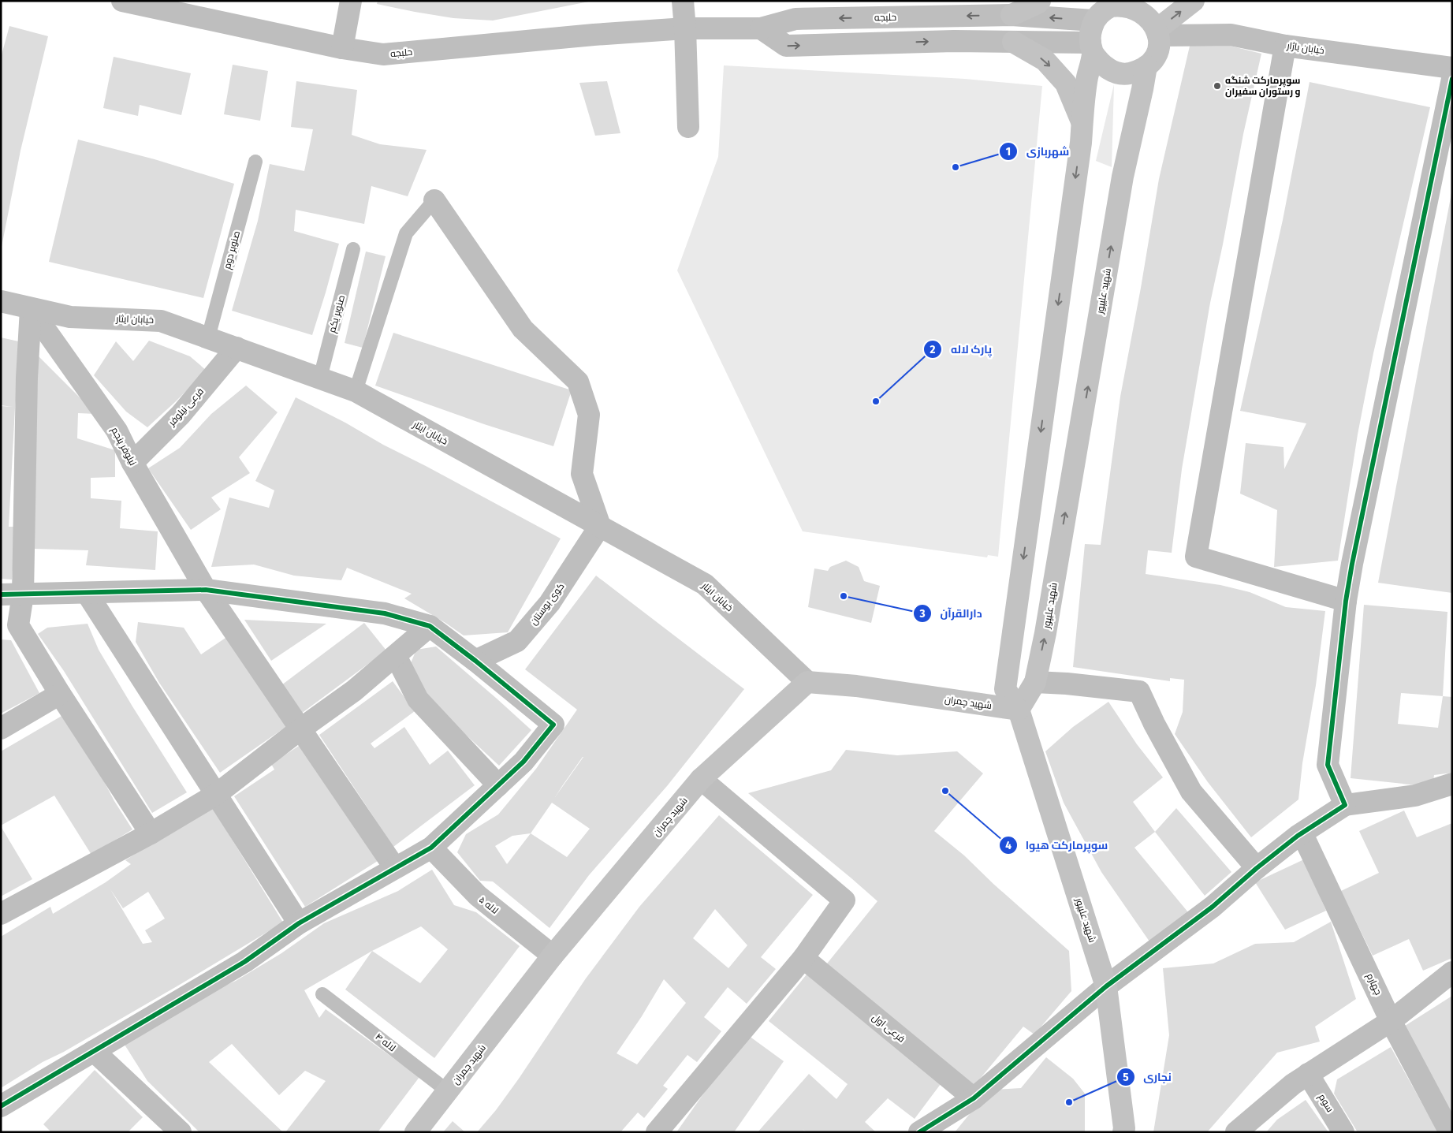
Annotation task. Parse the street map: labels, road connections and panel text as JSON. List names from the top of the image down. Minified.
{"streets":{"main road":["شهید علیپور","شهید چمران"],"street":["حلبجه","خیابان باژار","خیابان ایثار","فرعی نیلوفر","نیلوفر پنجم","کوی بوستان","لاله ۵","چهارم","فرعی اول","سوم"],"lane":["صنوبر دوم","صنوبر یکم","لاله ۴"]},"crossings":[["حلبجه","خیابان باژار"],["حلبجه","شهید علیپور"],["خیابان باژار","شهید علیپور"],["صنوبر دوم","خیابان ایثار"],["شهید علیپور","شهید چمران"],["صنوبر یکم","خیابان ایثار"],["خیابان ایثار","فرعی نیلوفر"],["خیابان ایثار","نیلوفر پنجم"],["خیابان ایثار","کوی بوستان"],["خیابان ایثار","شهید چمران"],["فرعی نیلوفر","نیلوفر پنجم"],["شهید چمران","لاله ۵"],["شهید چمران","لاله ۴"]],"places":["سوپرمارکت شنگه و رستوران سفیران","شهربازی","پارک لاله","دارالقرآن","سوپرمارکت هیوا","نجاری"]}
